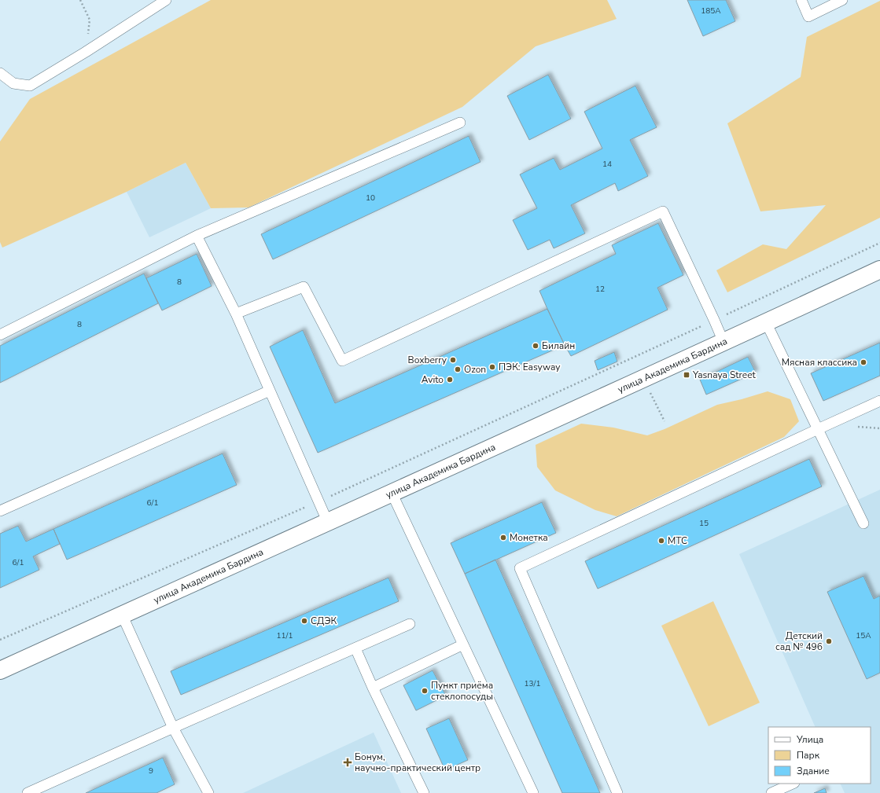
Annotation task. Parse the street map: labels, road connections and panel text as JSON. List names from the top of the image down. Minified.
{"streets":{"street":["улица Академика Бардина"]},"places":{"other":["Билайн","Boxberry","Мясная классика","ПЭК: Easyway","Ozon","Avito","Монетка","МТС","СДЭК","Детский сад № 496","Пункт приёма стеклопосуды"],"transit":["Yasnaya Street"],"health":["Бонум, научно-практический центр"]},"house_numbers":["185А","14","10","8","12","8","6/1","15","6/1","11/1","15А","13/1","9"],"legend":["Улица","Парк","Здание"]}
